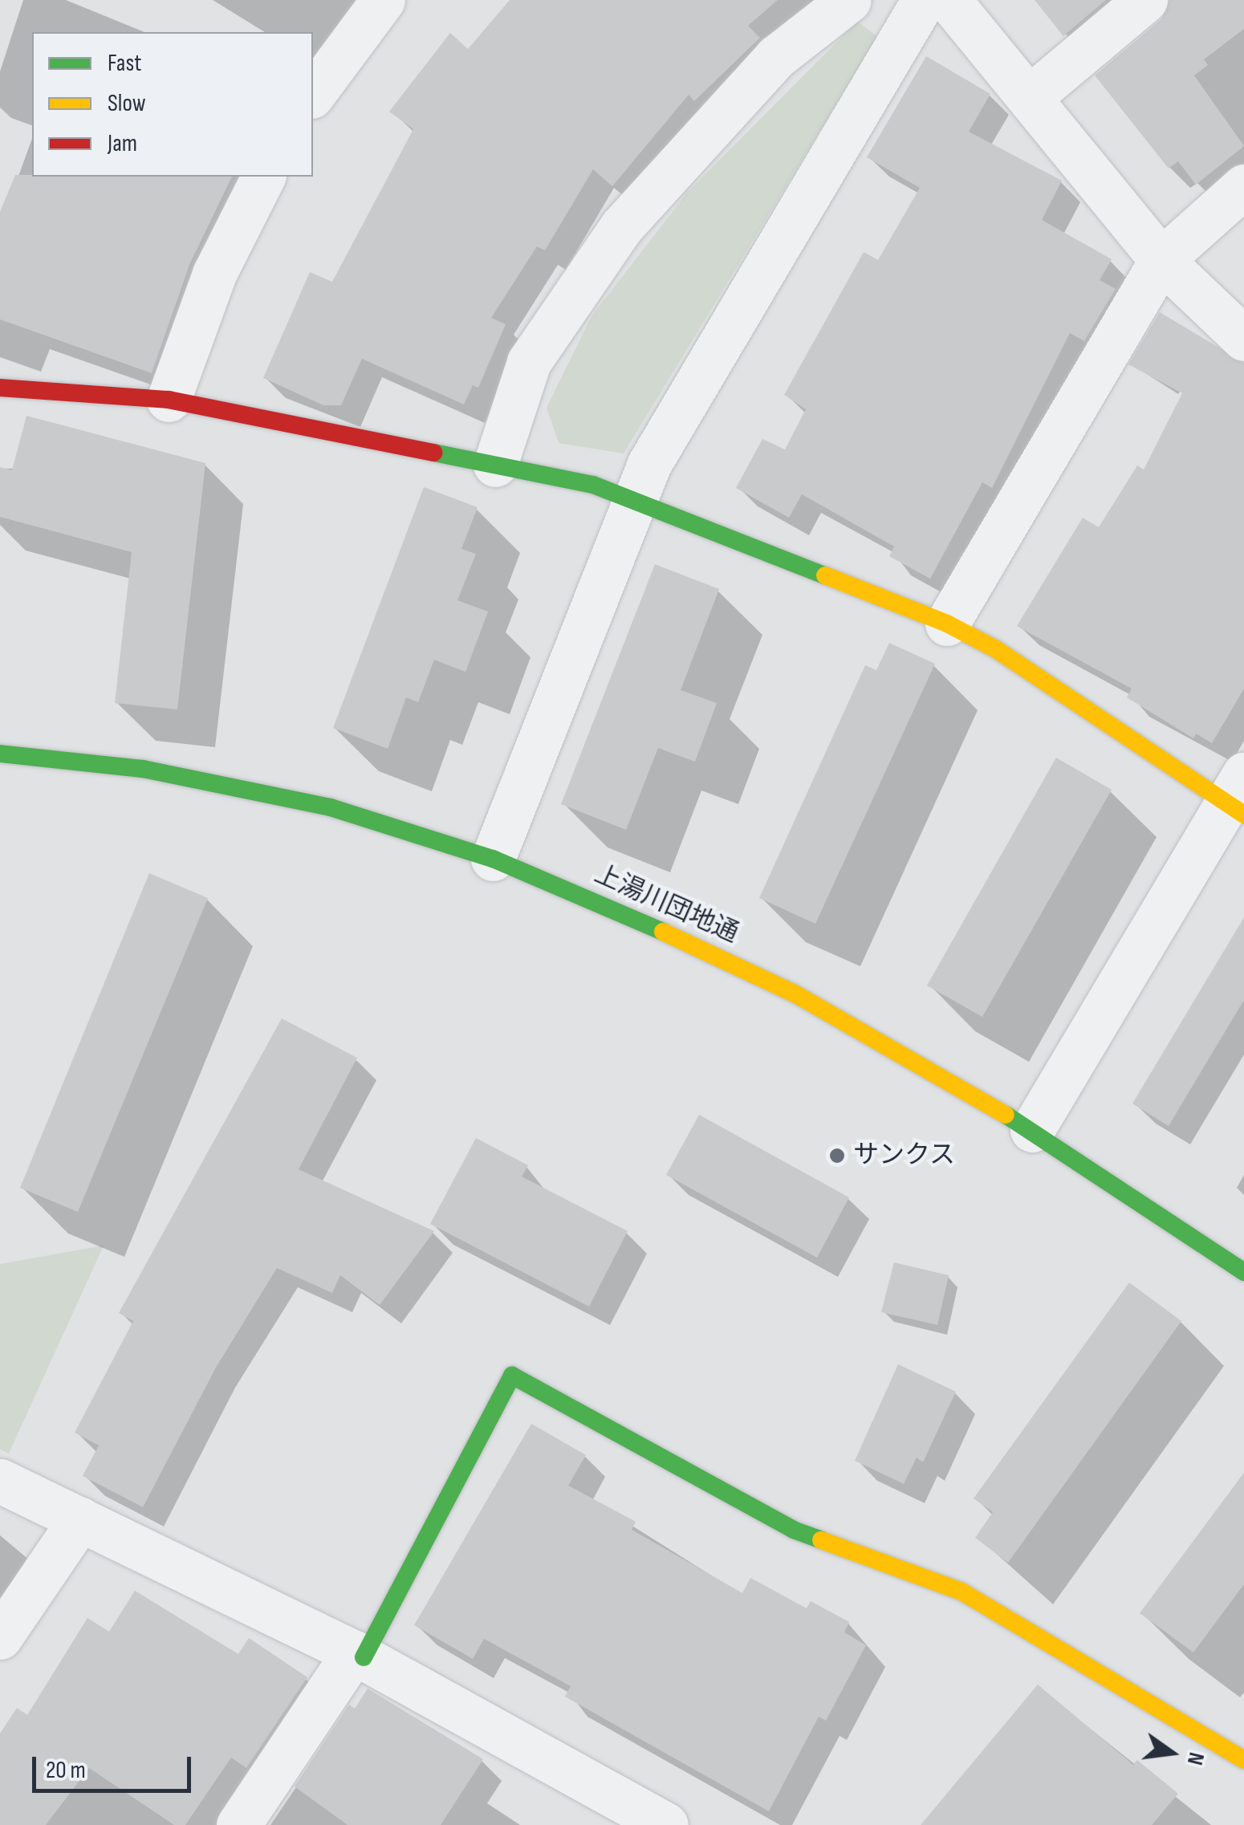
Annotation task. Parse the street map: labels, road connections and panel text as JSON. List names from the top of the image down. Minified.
{"streets":{"street":["上湯川団地通"]},"places":["サンクス"],"legend":["Fast","Slow","Jam"],"scale_bar":"20 m","north":"right"}
